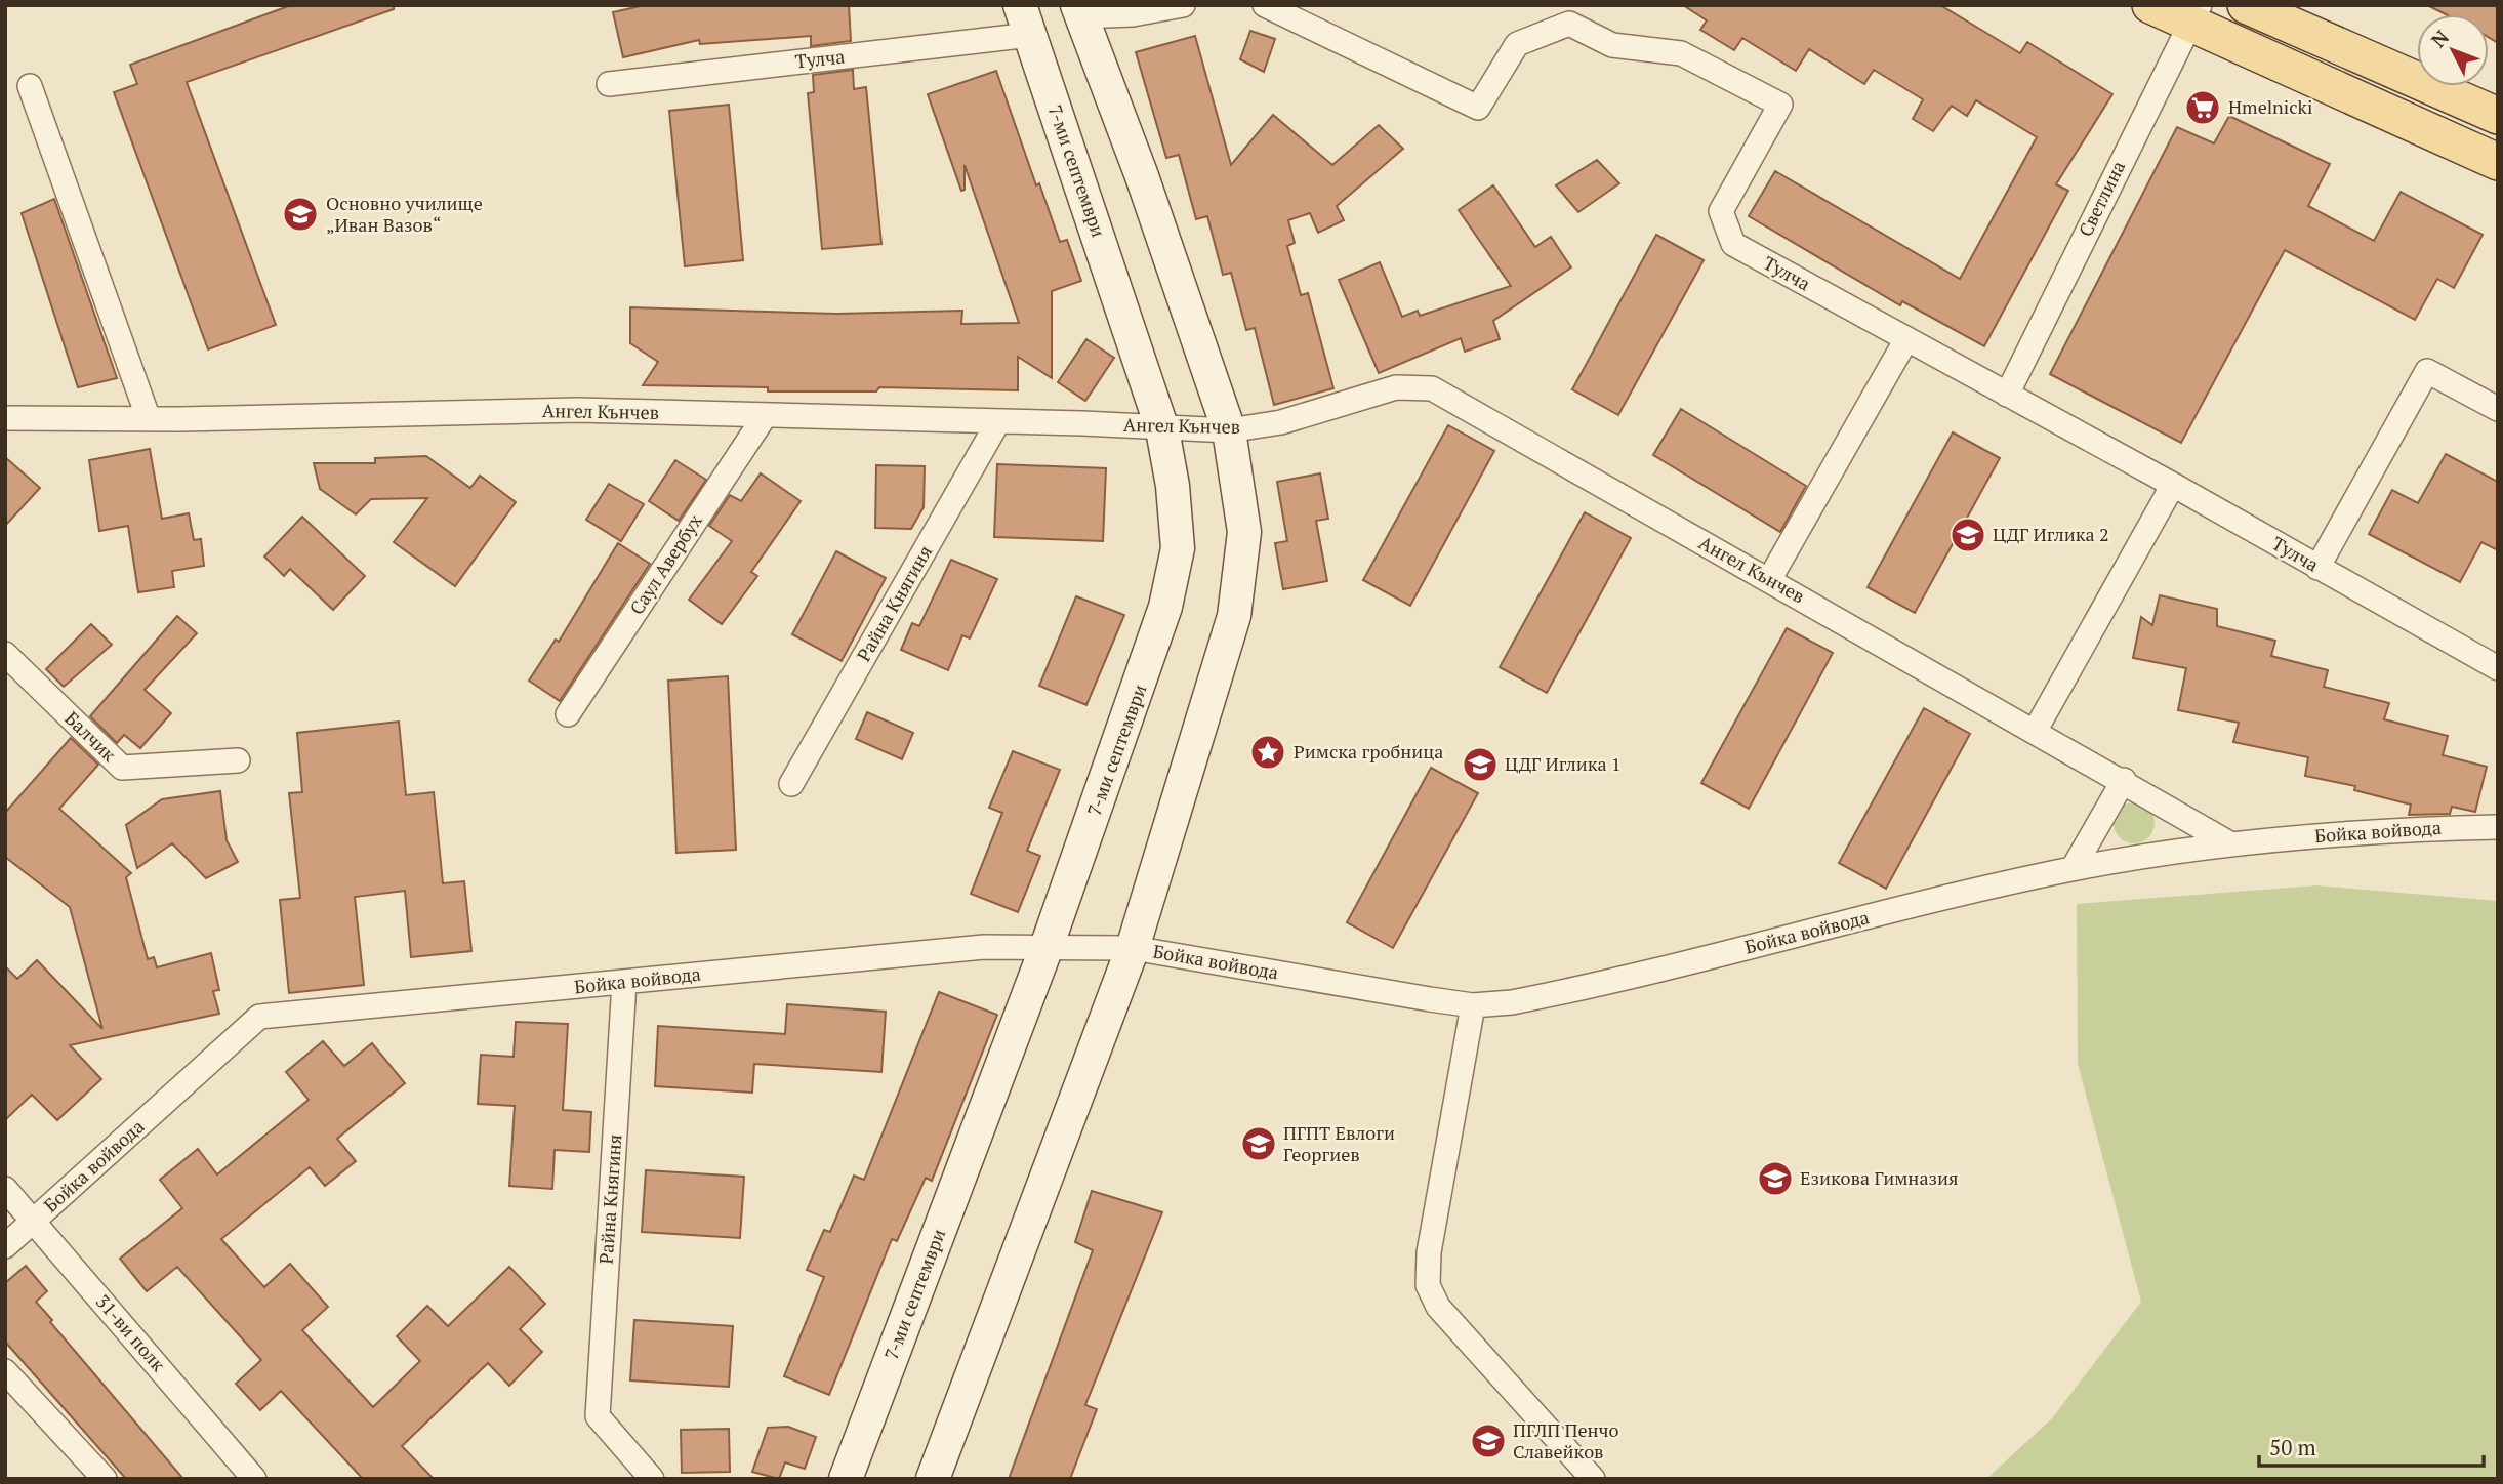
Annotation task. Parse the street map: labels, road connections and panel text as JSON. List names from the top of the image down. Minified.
{"streets":{"main road":["7-ми септември"],"street":["Тулча","Светлина","Ангел Кънчев","Саул Авербух","Райна Княгиня","Балчик","Бойка войвода","31-ви полк"]},"crossings":[["Тулча","7-ми септември"],["Тулча","Светлина"],["7-ми септември","Ангел Кънчев"],["7-ми септември","Бойка войвода"],["Ангел Кънчев","Саул Авербух"],["Ангел Кънчев","Райна Княгиня"],["Ангел Кънчев","Бойка войвода"],["Райна Княгиня","Бойка войвода"],["Бойка войвода","31-ви полк"]],"places":{"supermarket":["Hmelnicki"],"school or university":["Основно училище „Иван Вазов“","ЦДГ Иглика 2","ЦДГ Иглика 1","ПГПТ Евлоги Георгиев","Езикова Гимназия","ПГЛП Пенчо Славейков"],"place":["Римска гробница"]},"scale_bar":"50 m","north":"top left"}
